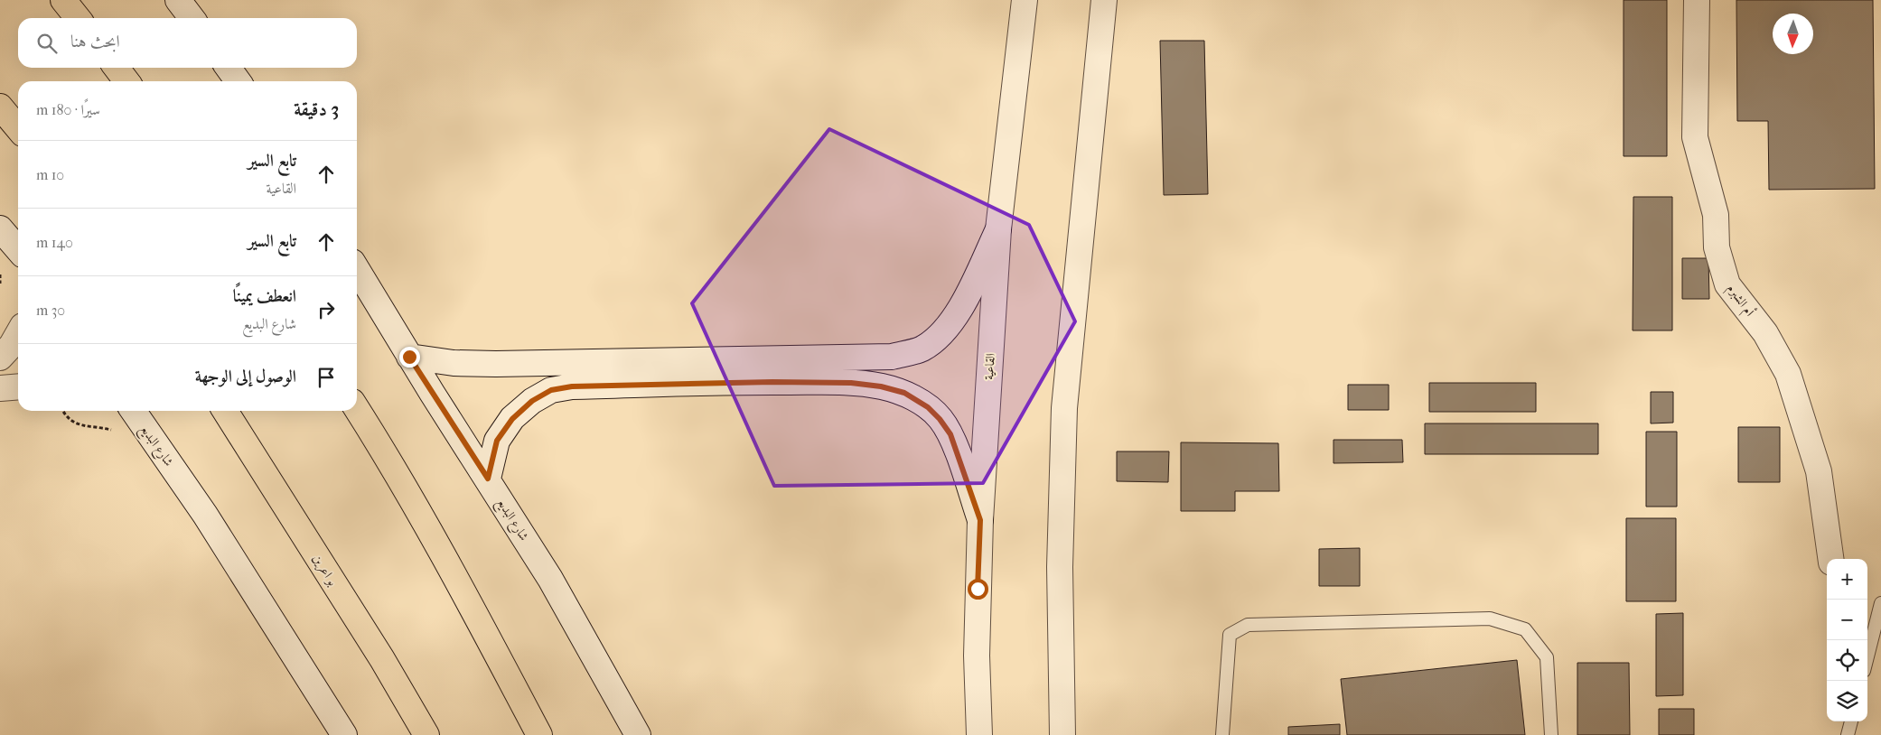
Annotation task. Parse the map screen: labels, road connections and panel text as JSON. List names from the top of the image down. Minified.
{"streets":{"highway":["بو اعرين"],"main road":["أم الشبرم","القاعية","شارع البديع"]},"north":"bottom","page":{"search":"ابحث هنا","heading":["3 دقيقة","سيرًا · 180 m"],"list":[["تابع السير","القاعية","10 m"],["تابع السير","140 m"],["انعطف يمينًا","شارع البديع","30 m"],"الوصول إلى الوجهة"],"map_buttons":["+","−"]}}
